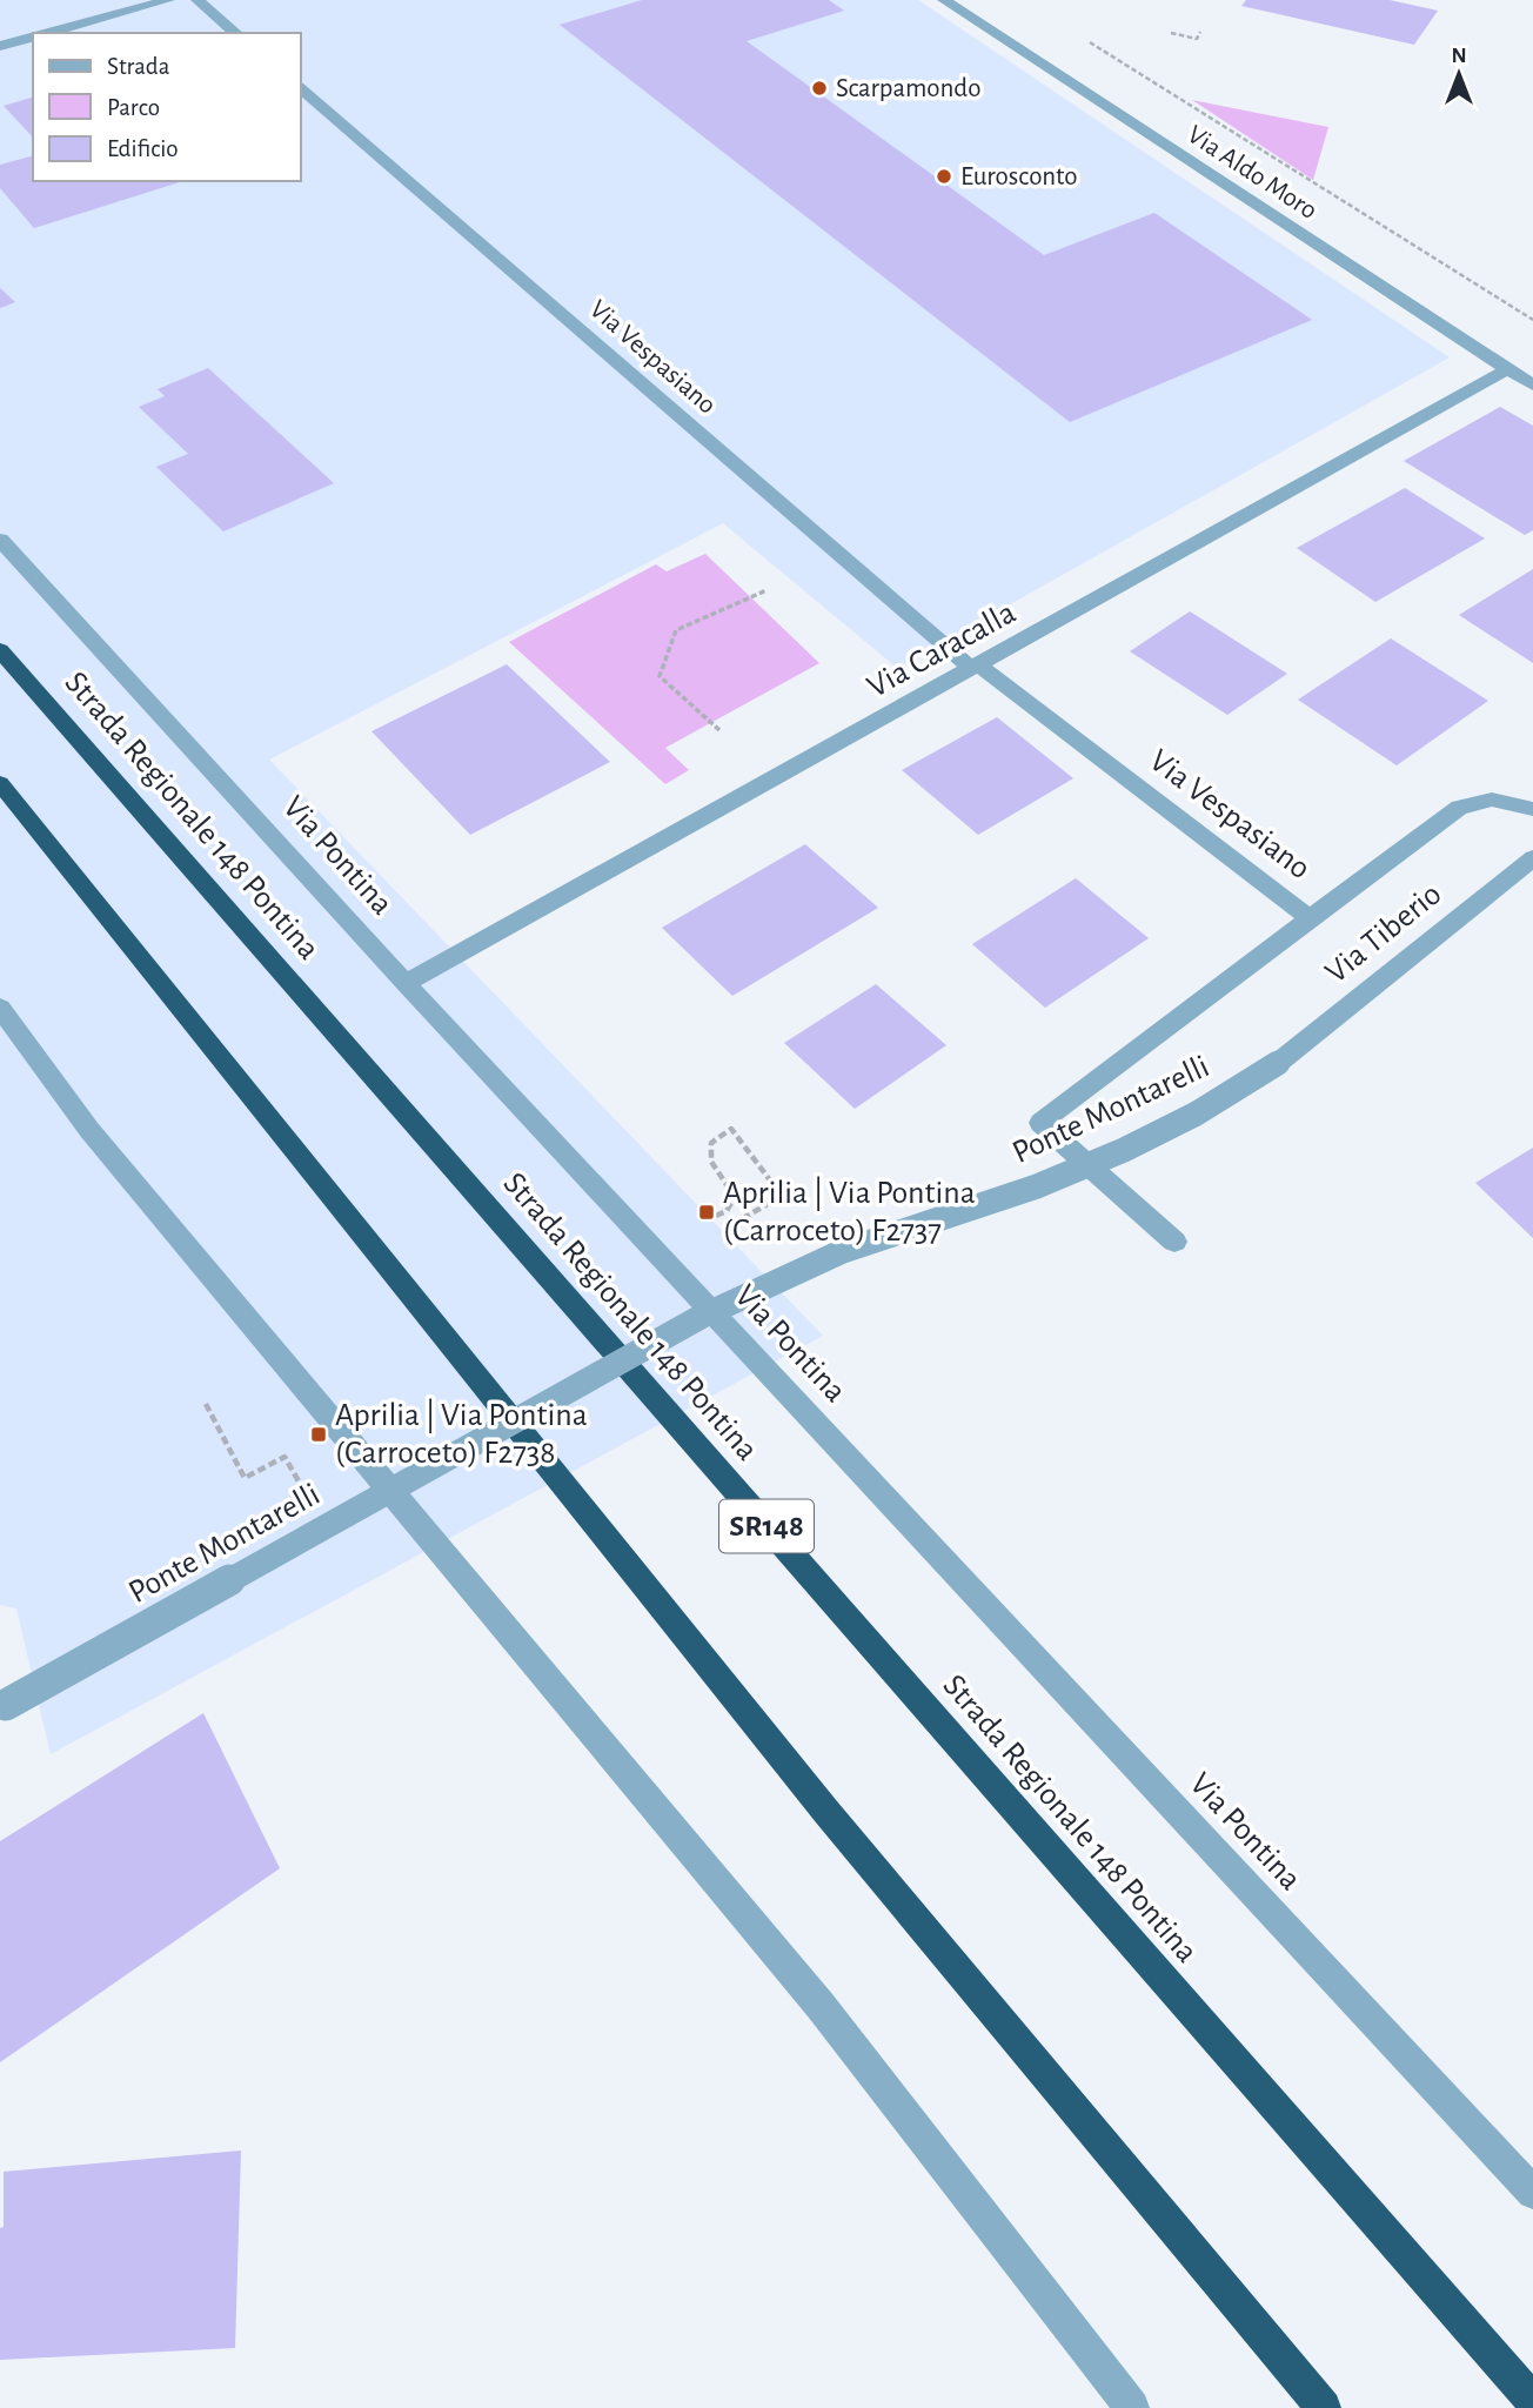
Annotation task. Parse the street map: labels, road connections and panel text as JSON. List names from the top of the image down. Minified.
{"streets":{"highway":["Strada Regionale 148 Pontina","SR148"],"street":["Via Aldo Moro","Via Vespasiano","Via Caracalla","Via Pontina","Via Tiberio","Ponte Montarelli"]},"crossings":[["Via Aldo Moro","Via Caracalla"],["Via Vespasiano","Via Caracalla"],["Via Caracalla","Via Pontina"],["Via Tiberio","Ponte Montarelli"]],"places":{"other":["Scarpamondo","Eurosconto"],"transit":["Aprilia | Via Pontina (Carroceto) F2737","Aprilia | Via Pontina (Carroceto) F2738"]},"legend":["Strada","Parco","Edificio"],"north":"top"}
